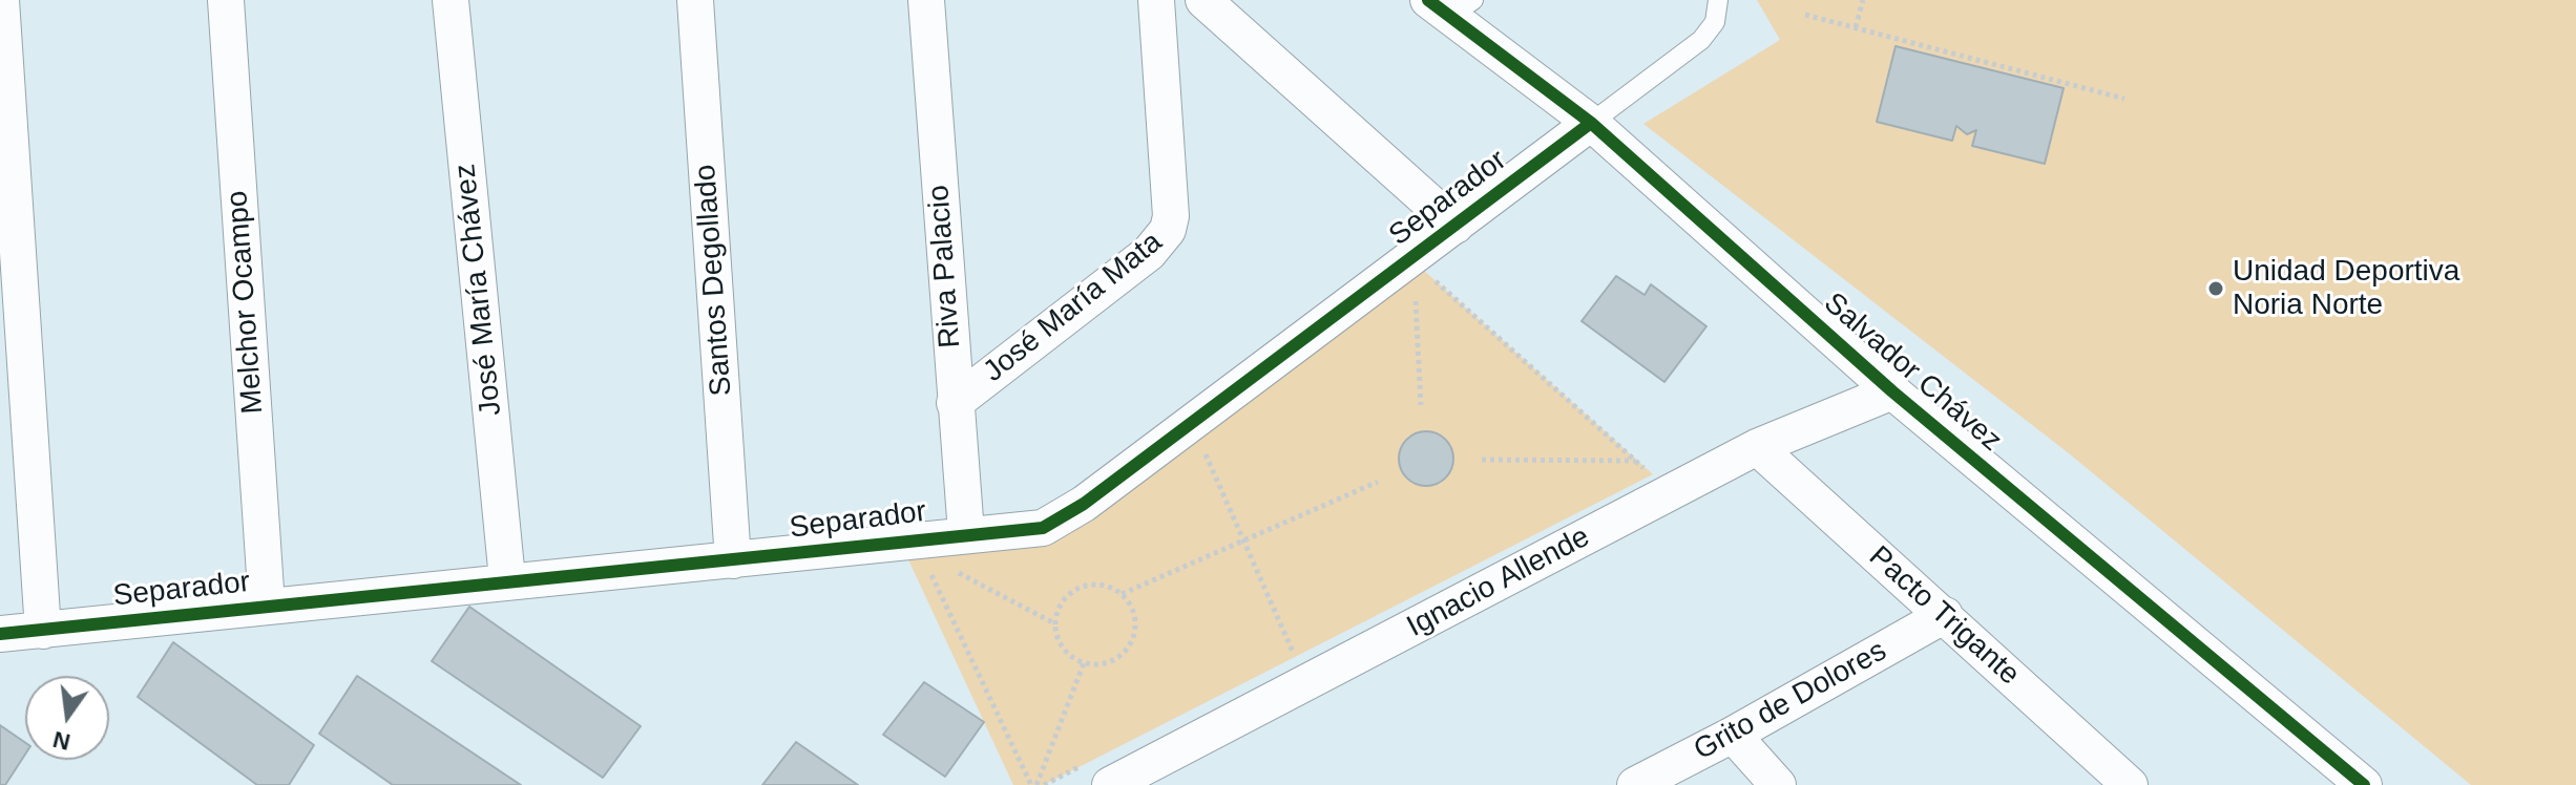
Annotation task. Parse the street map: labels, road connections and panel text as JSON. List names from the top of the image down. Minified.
{"streets":{"street":["Separador","Riva Palacio","Santos Degollado","José María Chávez","Melchor Ocampo","José María Mata","Salvador Chávez","Ignacio Allende","Pacto Trigante","Grito de Dolores"]},"crossings":[["Separador","Riva Palacio"],["Separador","Santos Degollado"],["Separador","José María Chávez"],["Separador","Melchor Ocampo"],["Separador","Salvador Chávez"],["Riva Palacio","José María Mata"],["Salvador Chávez","Ignacio Allende"],["Ignacio Allende","Pacto Trigante"],["Pacto Trigante","Grito de Dolores"]],"places":["Unidad Deportiva Noria Norte"],"north":"bottom"}
